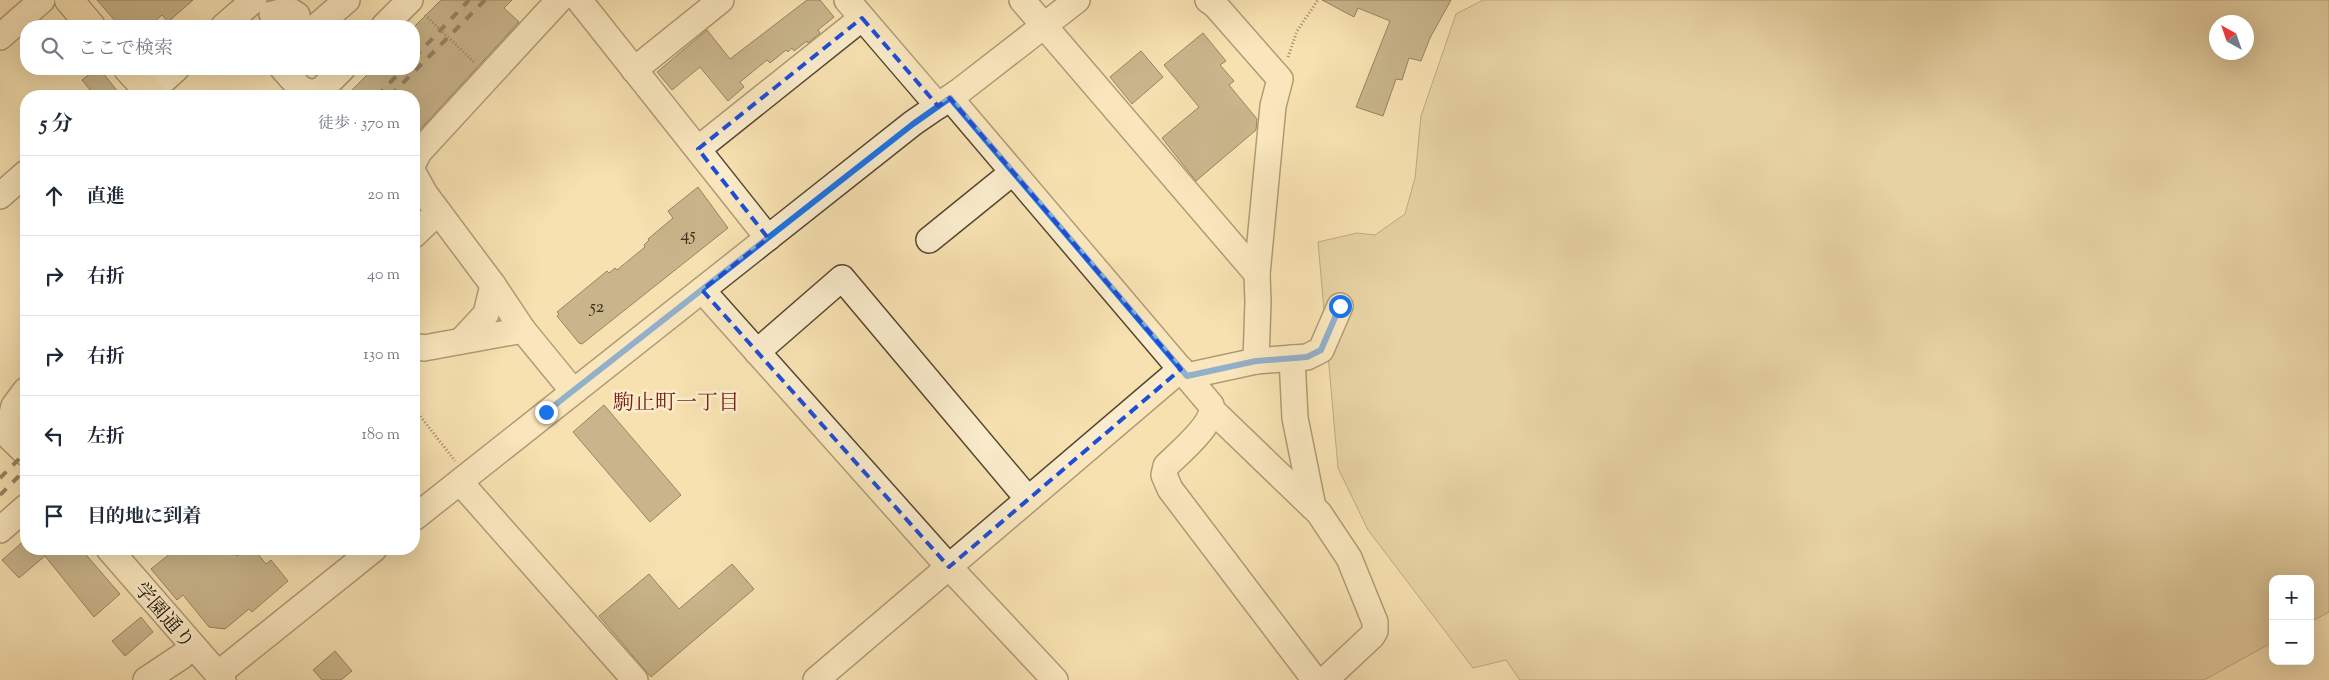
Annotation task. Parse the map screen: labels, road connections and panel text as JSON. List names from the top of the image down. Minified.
{"streets":{"street":["学園通り"]},"districts":["駒止町一丁目"],"house_numbers":["45","52"],"north":"top left","page":{"search":"ここで検索","heading":["5 分","徒歩 · 370 m"],"list":[["直進","20 m"],["右折","40 m"],["右折","130 m"],["左折","180 m"],"目的地に到着"],"map_buttons":["+","−"]}}
